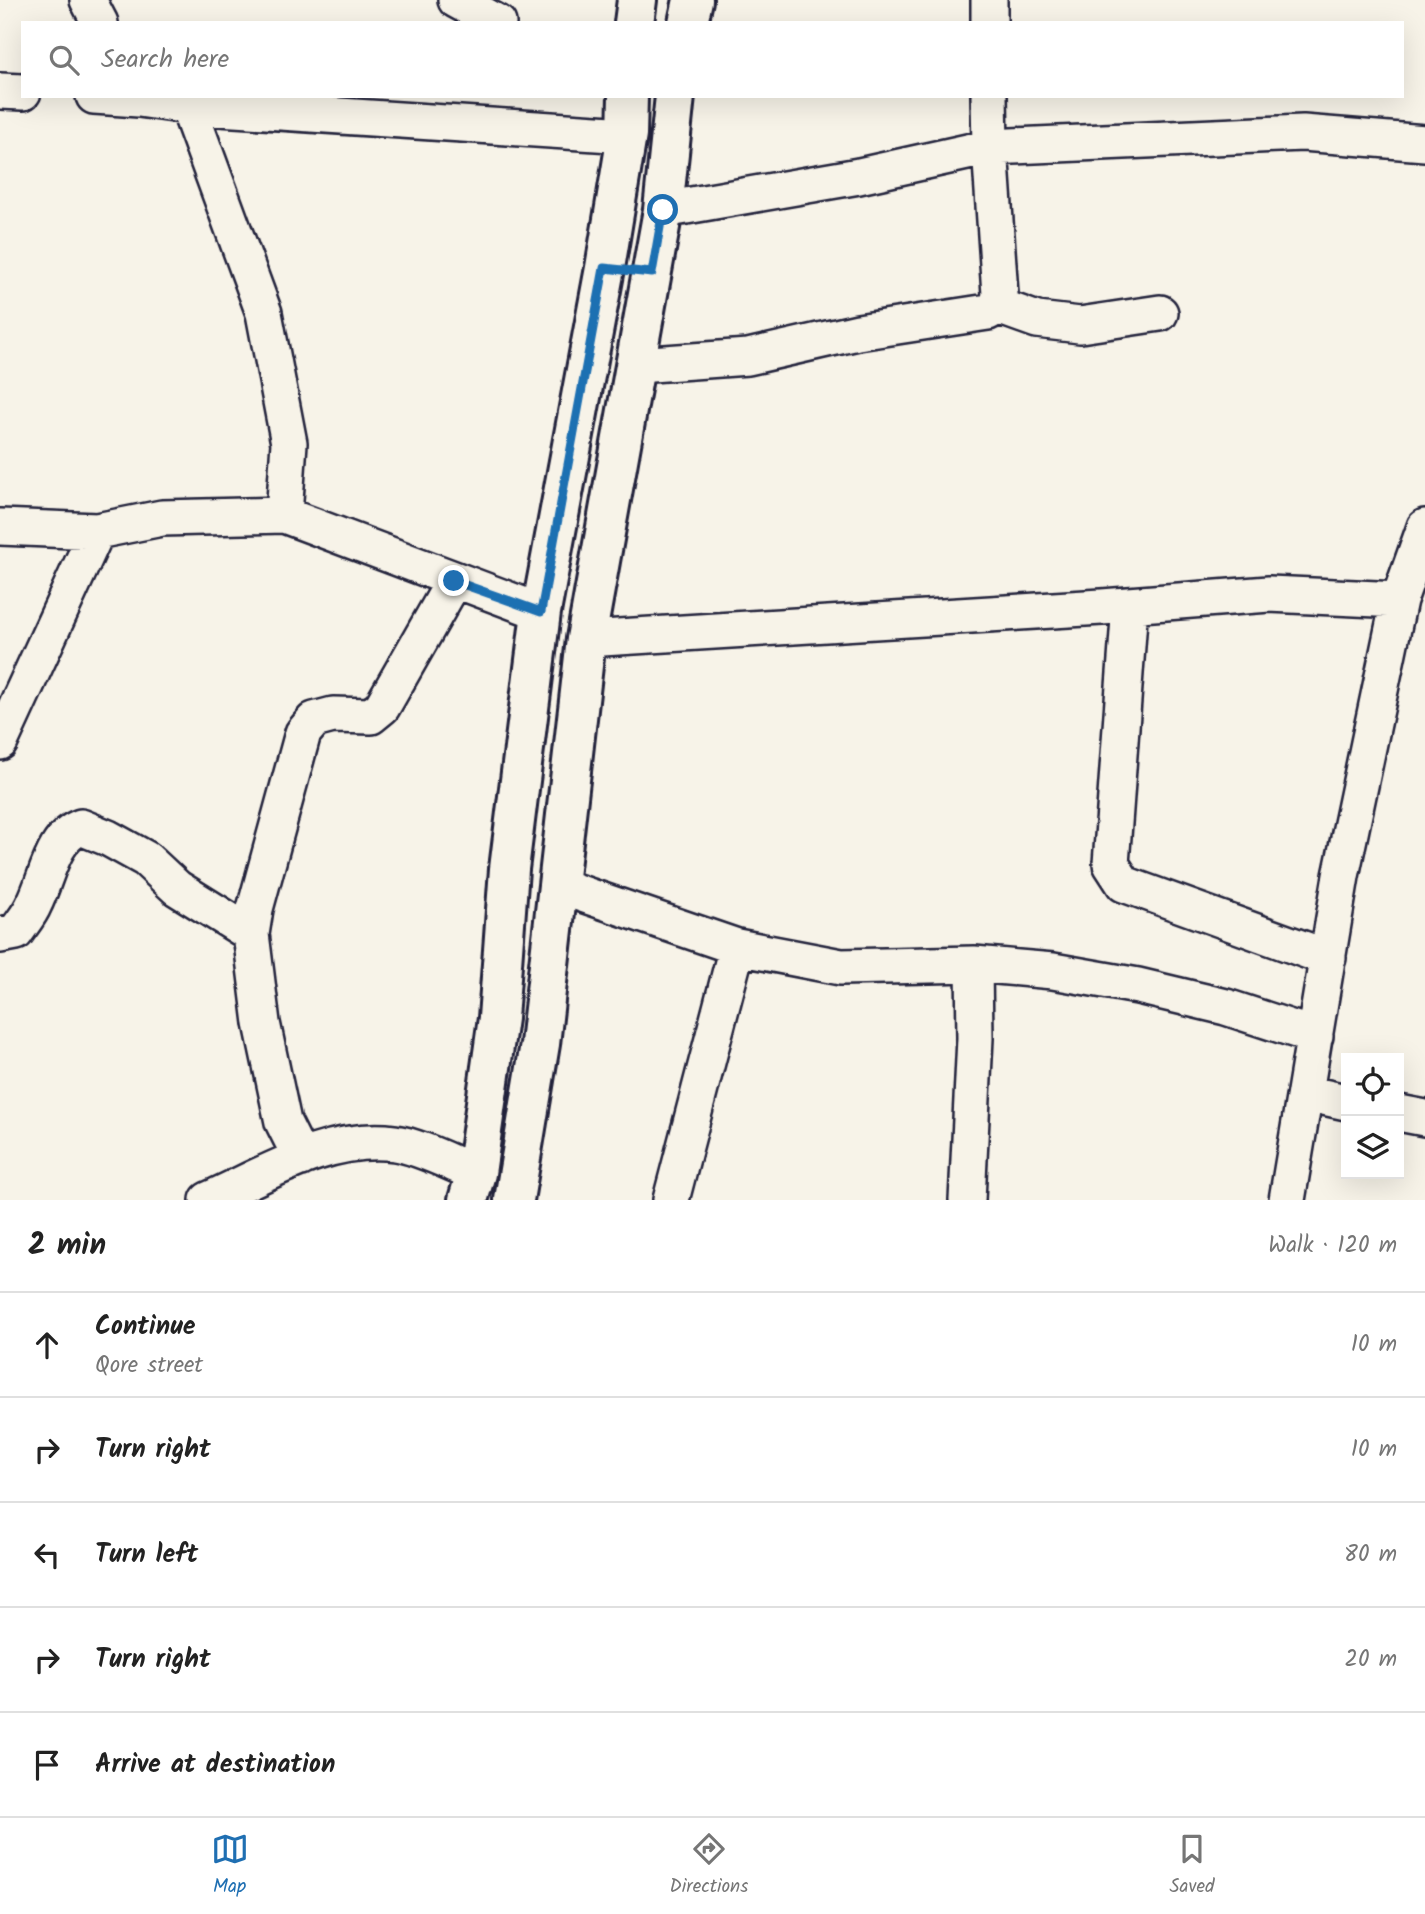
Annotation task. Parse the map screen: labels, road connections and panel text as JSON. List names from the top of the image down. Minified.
{"page":{"search":"Search here","heading":["2 min","Walk · 120 m"],"list":[["Continue","Qore street","10 m"],["Turn right","10 m"],["Turn left","80 m"],["Turn right","20 m"],"Arrive at destination"],"nav":["Map","Directions","Saved"]}}
